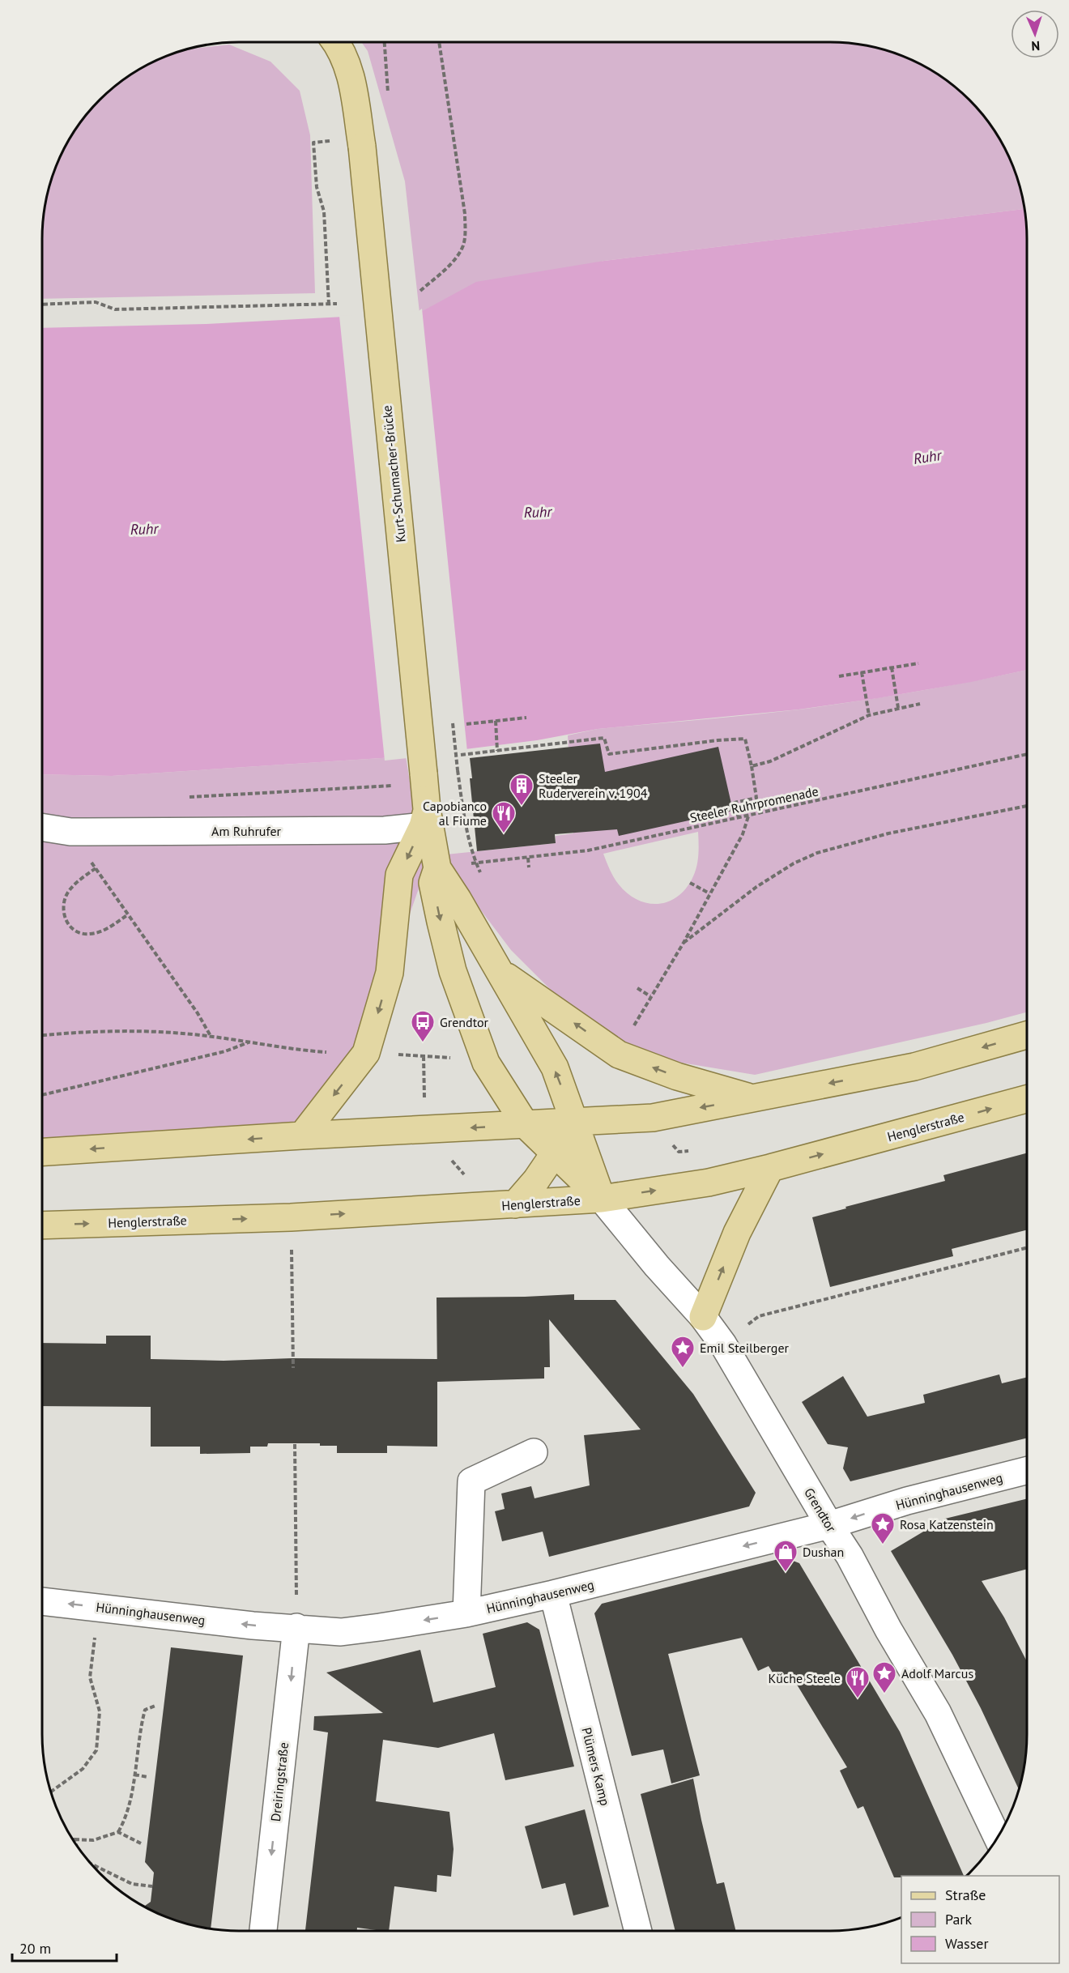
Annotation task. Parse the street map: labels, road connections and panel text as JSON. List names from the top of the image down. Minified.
{"streets":{"main road":["Kurt-Schumacher-Brücke","Henglerstraße"],"street":["Am Ruhrufer","Hünninghausenweg","Grendtor","Plümers Kamp","Dreiringstraße"],"path":["Steeler Ruhrpromenade"]},"crossings":[["Kurt-Schumacher-Brücke","Am Ruhrufer"],["Kurt-Schumacher-Brücke","Henglerstraße"],["Kurt-Schumacher-Brücke","Grendtor"],["Henglerstraße","Grendtor"],["Hünninghausenweg","Grendtor"],["Hünninghausenweg","Plümers Kamp"],["Hünninghausenweg","Dreiringstraße"]],"one_way":["Hünninghausenweg","Dreiringstraße"],"water":["Ruhr"],"places":{"building":["Steeler Ruderverein v. 1904"],"restaurant":["Capobianco al Fiume","Küche Steele"],"bus stop":["Grendtor"],"place":["Emil Steilberger","Rosa Katzenstein","Adolf Marcus"],"shop":["Dushan"]},"legend":["Straße","Park","Wasser"],"scale_bar":"20 m","north":"bottom"}
